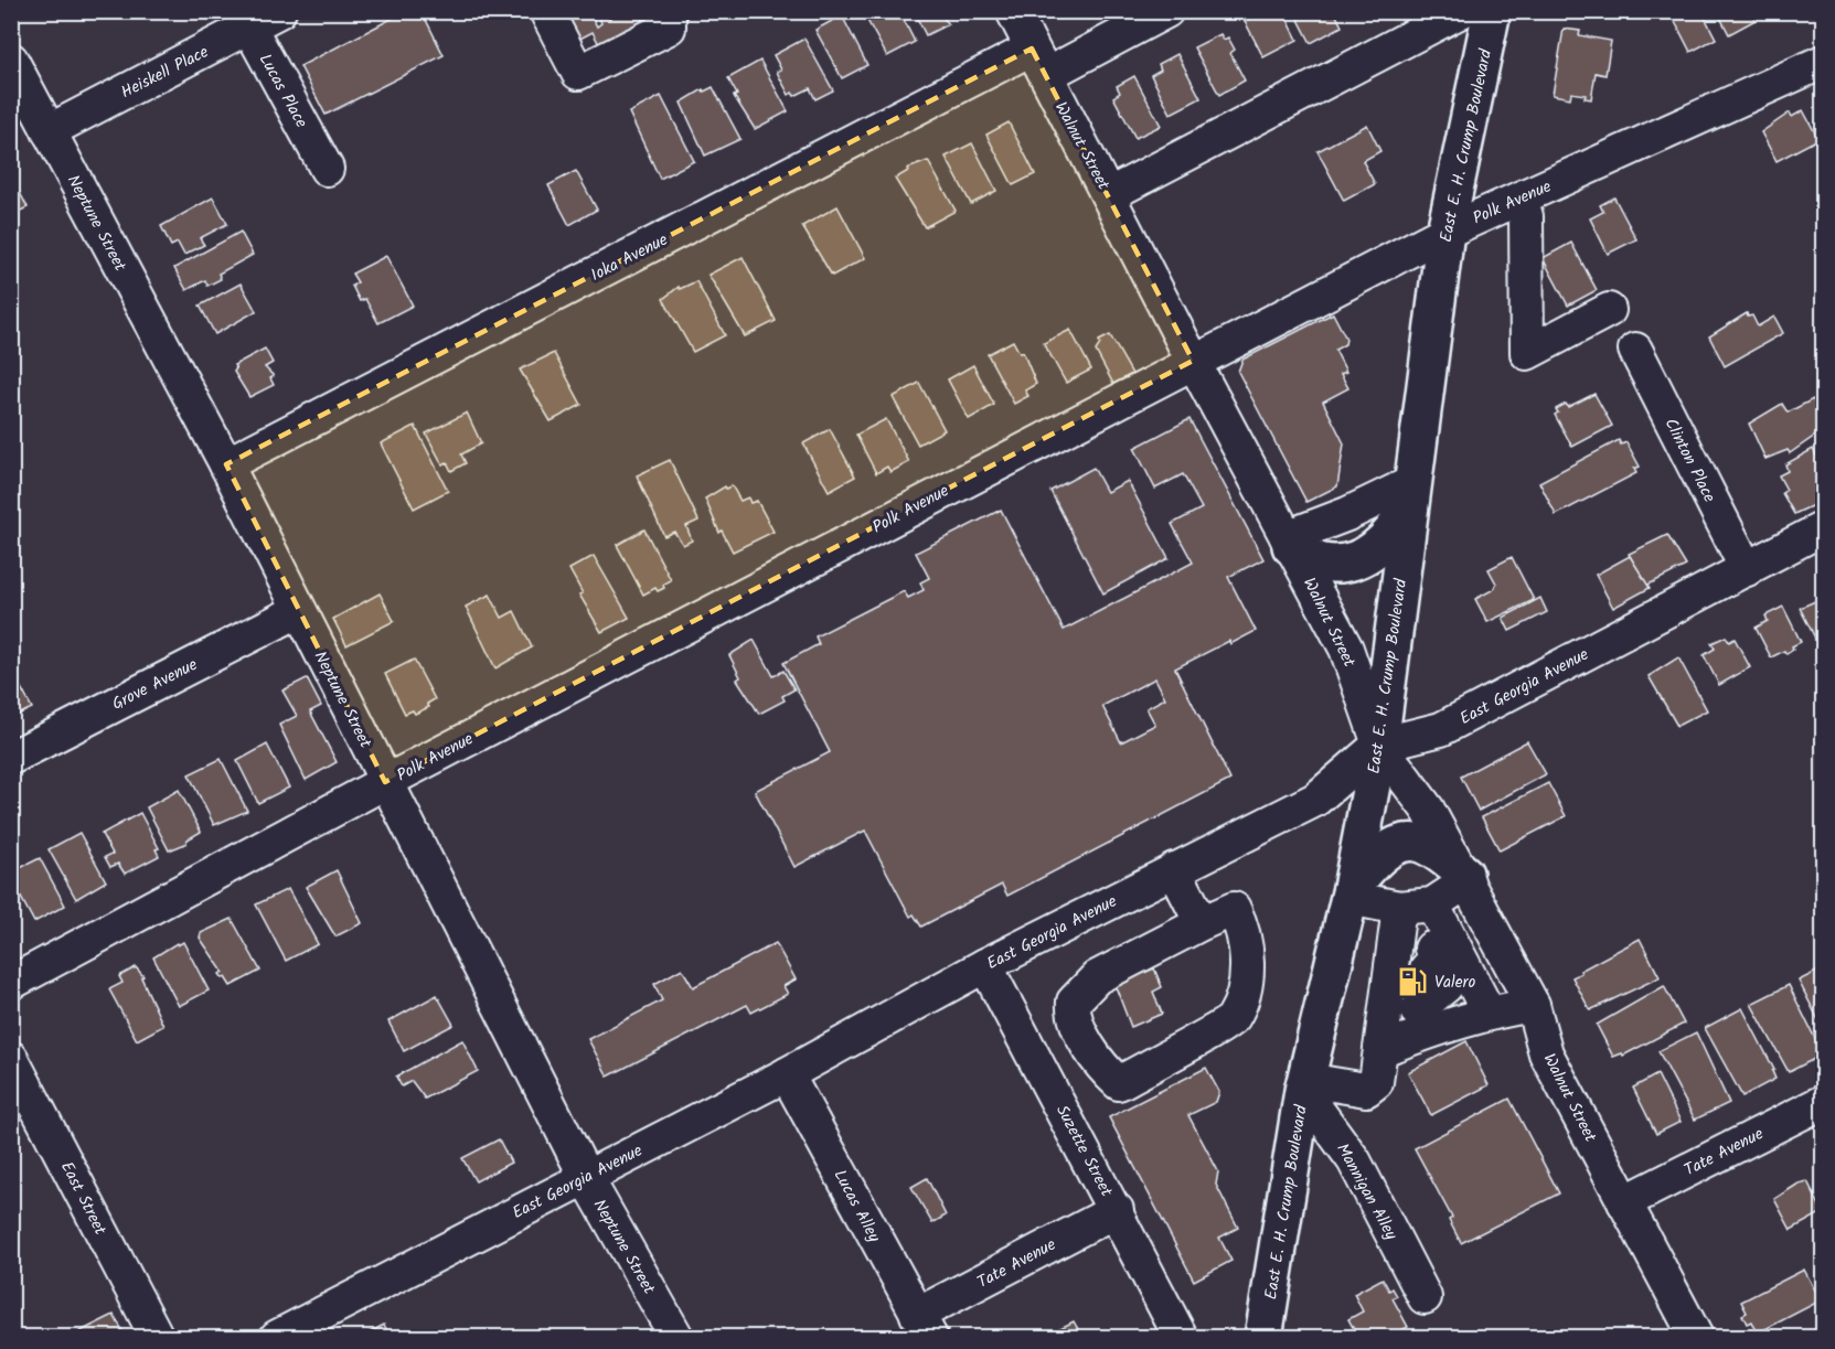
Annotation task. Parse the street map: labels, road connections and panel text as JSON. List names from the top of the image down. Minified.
{"streets":{"main road":["East E. H. Crump Boulevard"],"street":["Heiskell Place","Lucas Place","Walnut Street","Polk Avenue","Neptune Street","Ioka Avenue","Clinton Place","Grove Avenue","East Georgia Avenue","Suzette Street","Tate Avenue","Mannigan Alley","East Street","Lucas Alley"]},"crossings":[["Heiskell Place","Lucas Place"],["Heiskell Place","Neptune Street"],["Walnut Street","East E. H. Crump Boulevard"],["Walnut Street","Polk Avenue"],["Walnut Street","Ioka Avenue"],["Walnut Street","East Georgia Avenue"],["Walnut Street","Tate Avenue"],["East E. H. Crump Boulevard","Polk Avenue"],["East E. H. Crump Boulevard","East Georgia Avenue"],["East E. H. Crump Boulevard","Mannigan Alley"],["Polk Avenue","Neptune Street"],["Neptune Street","Ioka Avenue"],["Neptune Street","Grove Avenue"],["Neptune Street","East Georgia Avenue"],["Clinton Place","East Georgia Avenue"],["East Georgia Avenue","Suzette Street"],["East Georgia Avenue","Lucas Alley"],["Suzette Street","Tate Avenue"],["Tate Avenue","Lucas Alley"]],"places":{"fuel station":["Valero"]}}
